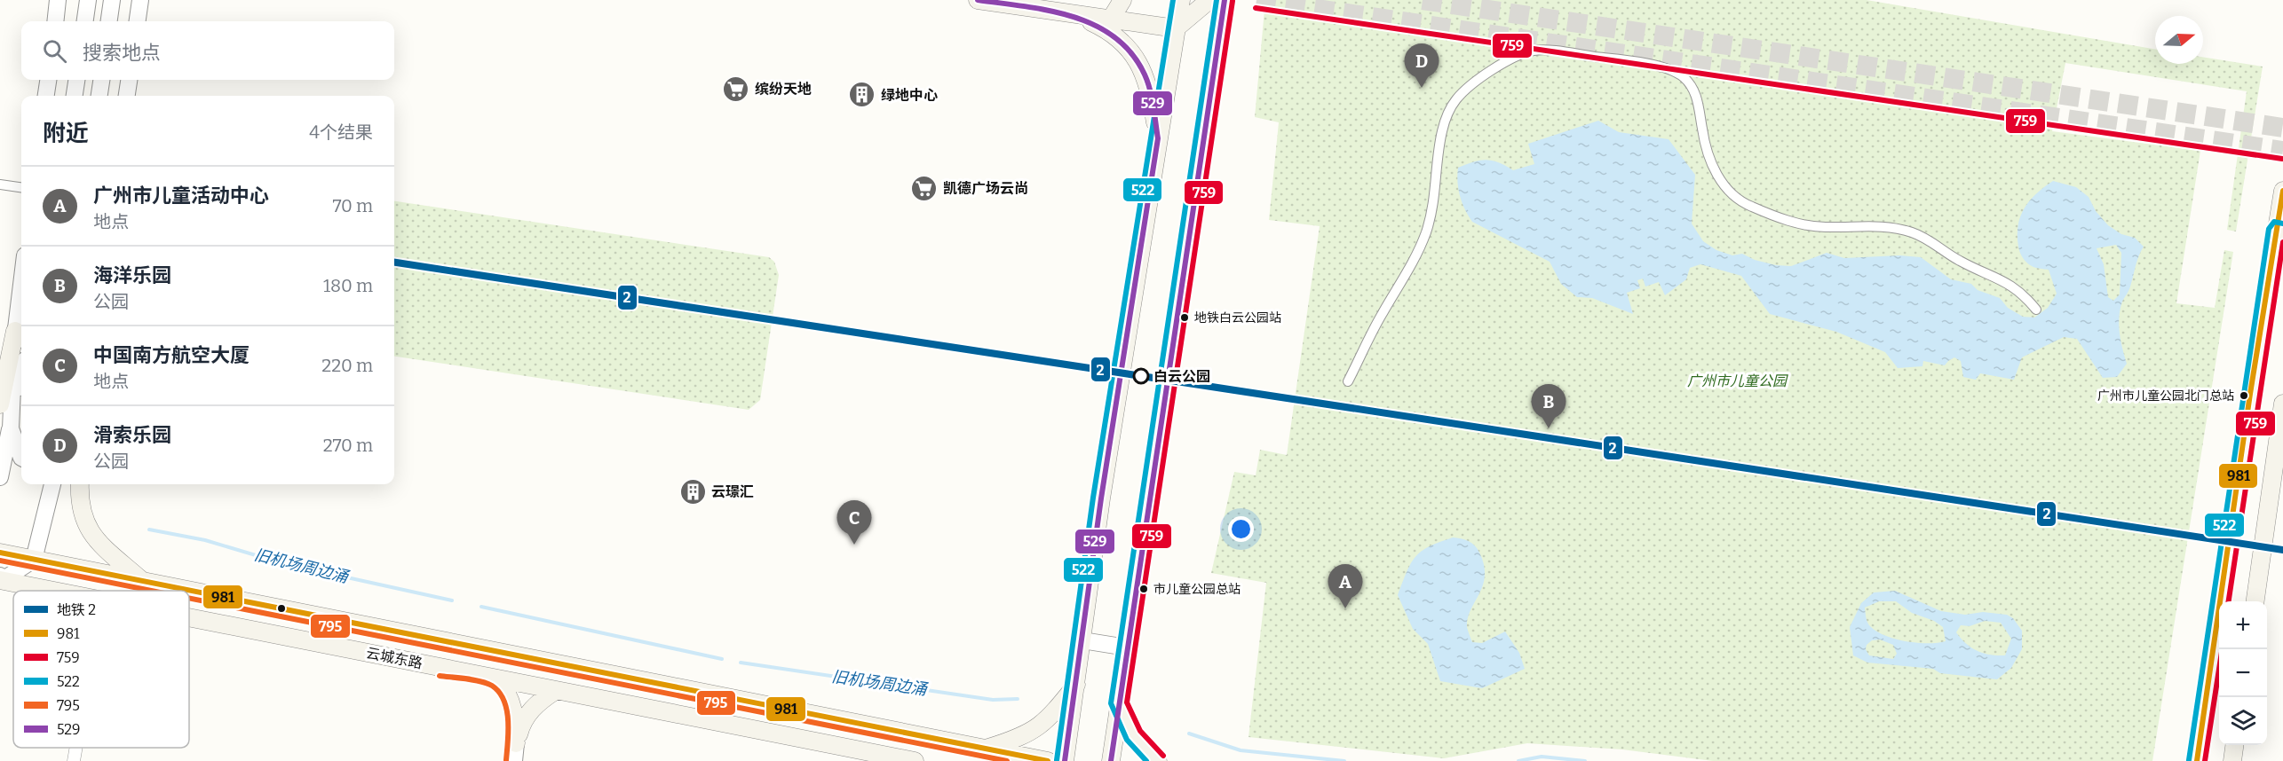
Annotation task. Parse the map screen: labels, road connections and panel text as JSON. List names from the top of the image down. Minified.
{"streets":{"main road":["云城东路"]},"water":["旧机场周边涌"],"parks":["广州市儿童公园"],"places":{"supermarket":["缤纷天地","凯德广场云尚"],"building":["绿地中心","云璟汇"],"other":["地铁白云公园站","白云公园","广州市儿童公园北门总站","市儿童公园总站"]},"lines":["transit line 522","transit line 529","transit line 759","transit line 981","metro line 2","transit line 795"],"legend":["地铁 2","981","759","522","795","529"],"north":"right","page":{"search":"搜索地点","pins":["D","B","C","A"],"heading":["附近","4个结果"],"list":[{"mark":"A","name":"广州市儿童活动中心","note":"地点","value":"70 m"},{"mark":"B","name":"海洋乐园","note":"公园","value":"180 m"},{"mark":"C","name":"中国南方航空大厦","note":"地点","value":"220 m"},{"mark":"D","name":"滑索乐园","note":"公园","value":"270 m"}],"map_buttons":["+","−"]}}
